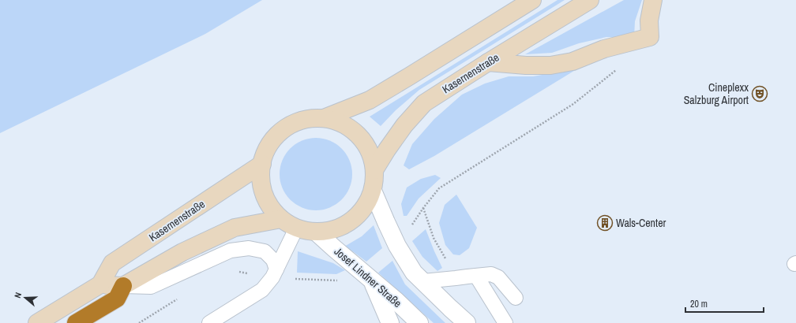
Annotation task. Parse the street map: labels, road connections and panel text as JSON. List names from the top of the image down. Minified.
{"streets":{"main road":["Kasernenstraße"],"street":["Josef Lindner Straße"]},"places":{"theatre":["Cineplexx Salzburg Airport"],"building":["Wals-Center"]},"scale_bar":"20 m","north":"left"}
